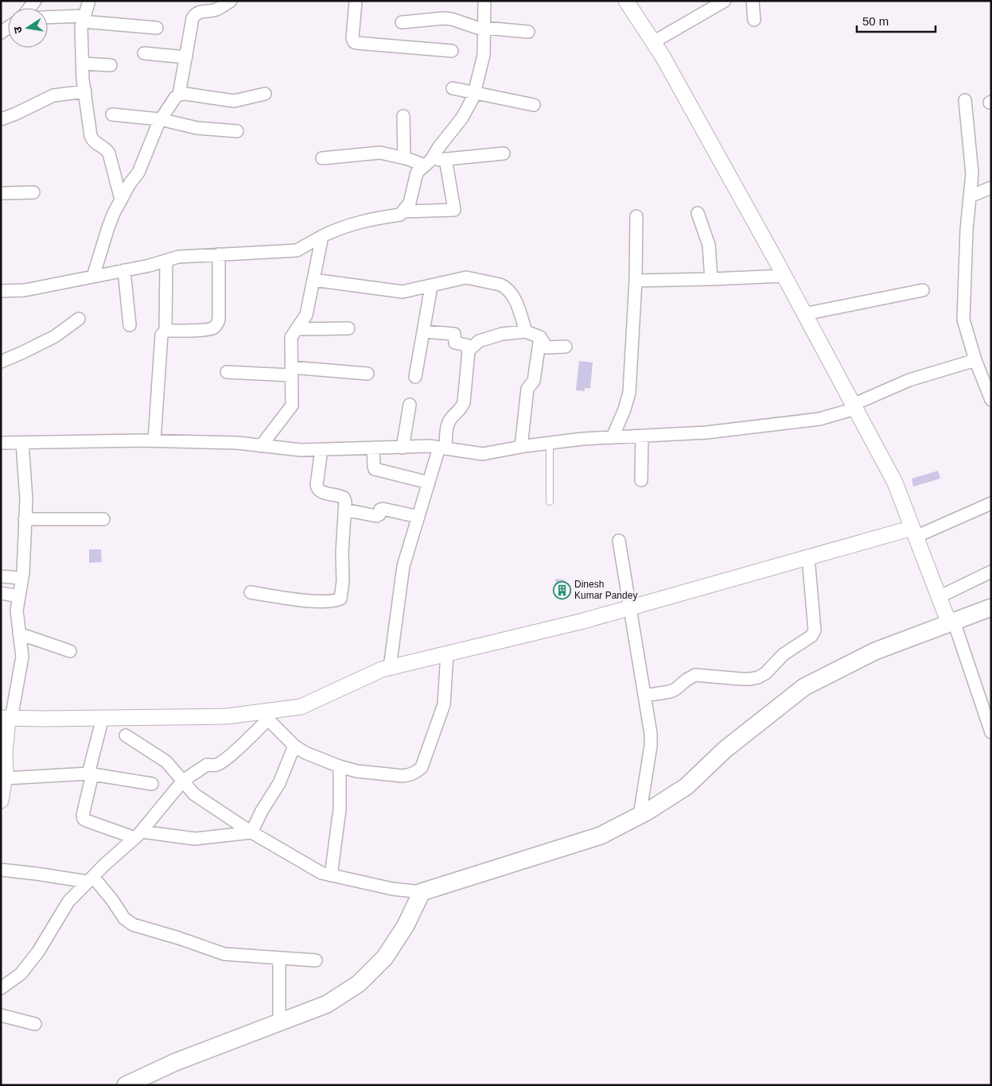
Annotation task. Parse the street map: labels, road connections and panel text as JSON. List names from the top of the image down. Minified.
{"places":{"building":["Dinesh Kumar Pandey"]},"scale_bar":"50 m","north":"left"}
